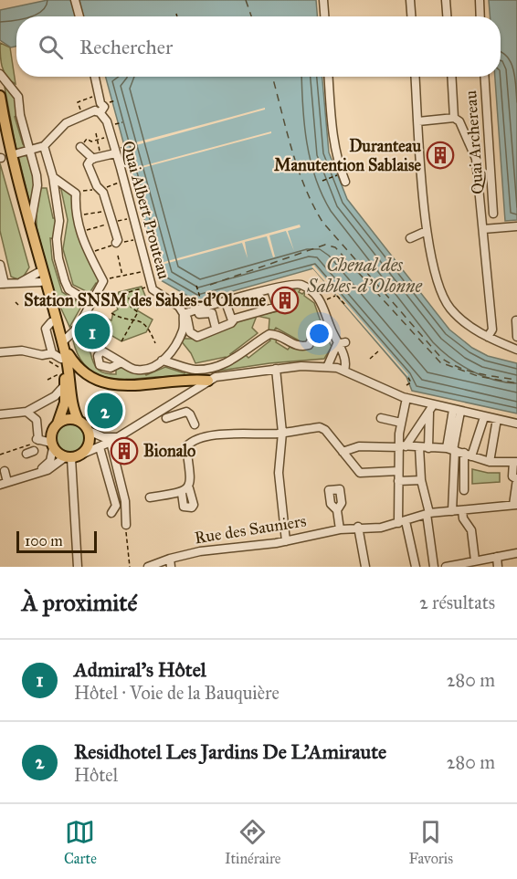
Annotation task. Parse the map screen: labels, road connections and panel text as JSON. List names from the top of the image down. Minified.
{"streets":{"street":["Quai Archereau","Quai Albert Prouteau","Rue des Sauniers"]},"water":["Chenal des Sables-d'Olonne"],"places":{"building":["Duranteau Manutention Sablaise","Station SNSM des Sables-d'Olonne","Bionalo"]},"scale_bar":"100 m","page":{"search":"Rechercher","pins":["1","2"],"scale":"100 m","heading":["À proximité","2 résultats"],"list":[{"mark":"1","name":"Admiral's Hôtel","note":"Hôtel · Voie de la Bauquière","value":"280 m"},{"mark":"2","name":"Residhotel Les Jardins De L’Amiraute","note":"Hôtel","value":"280 m"}],"nav":["Carte","Itinéraire","Favoris"]}}
